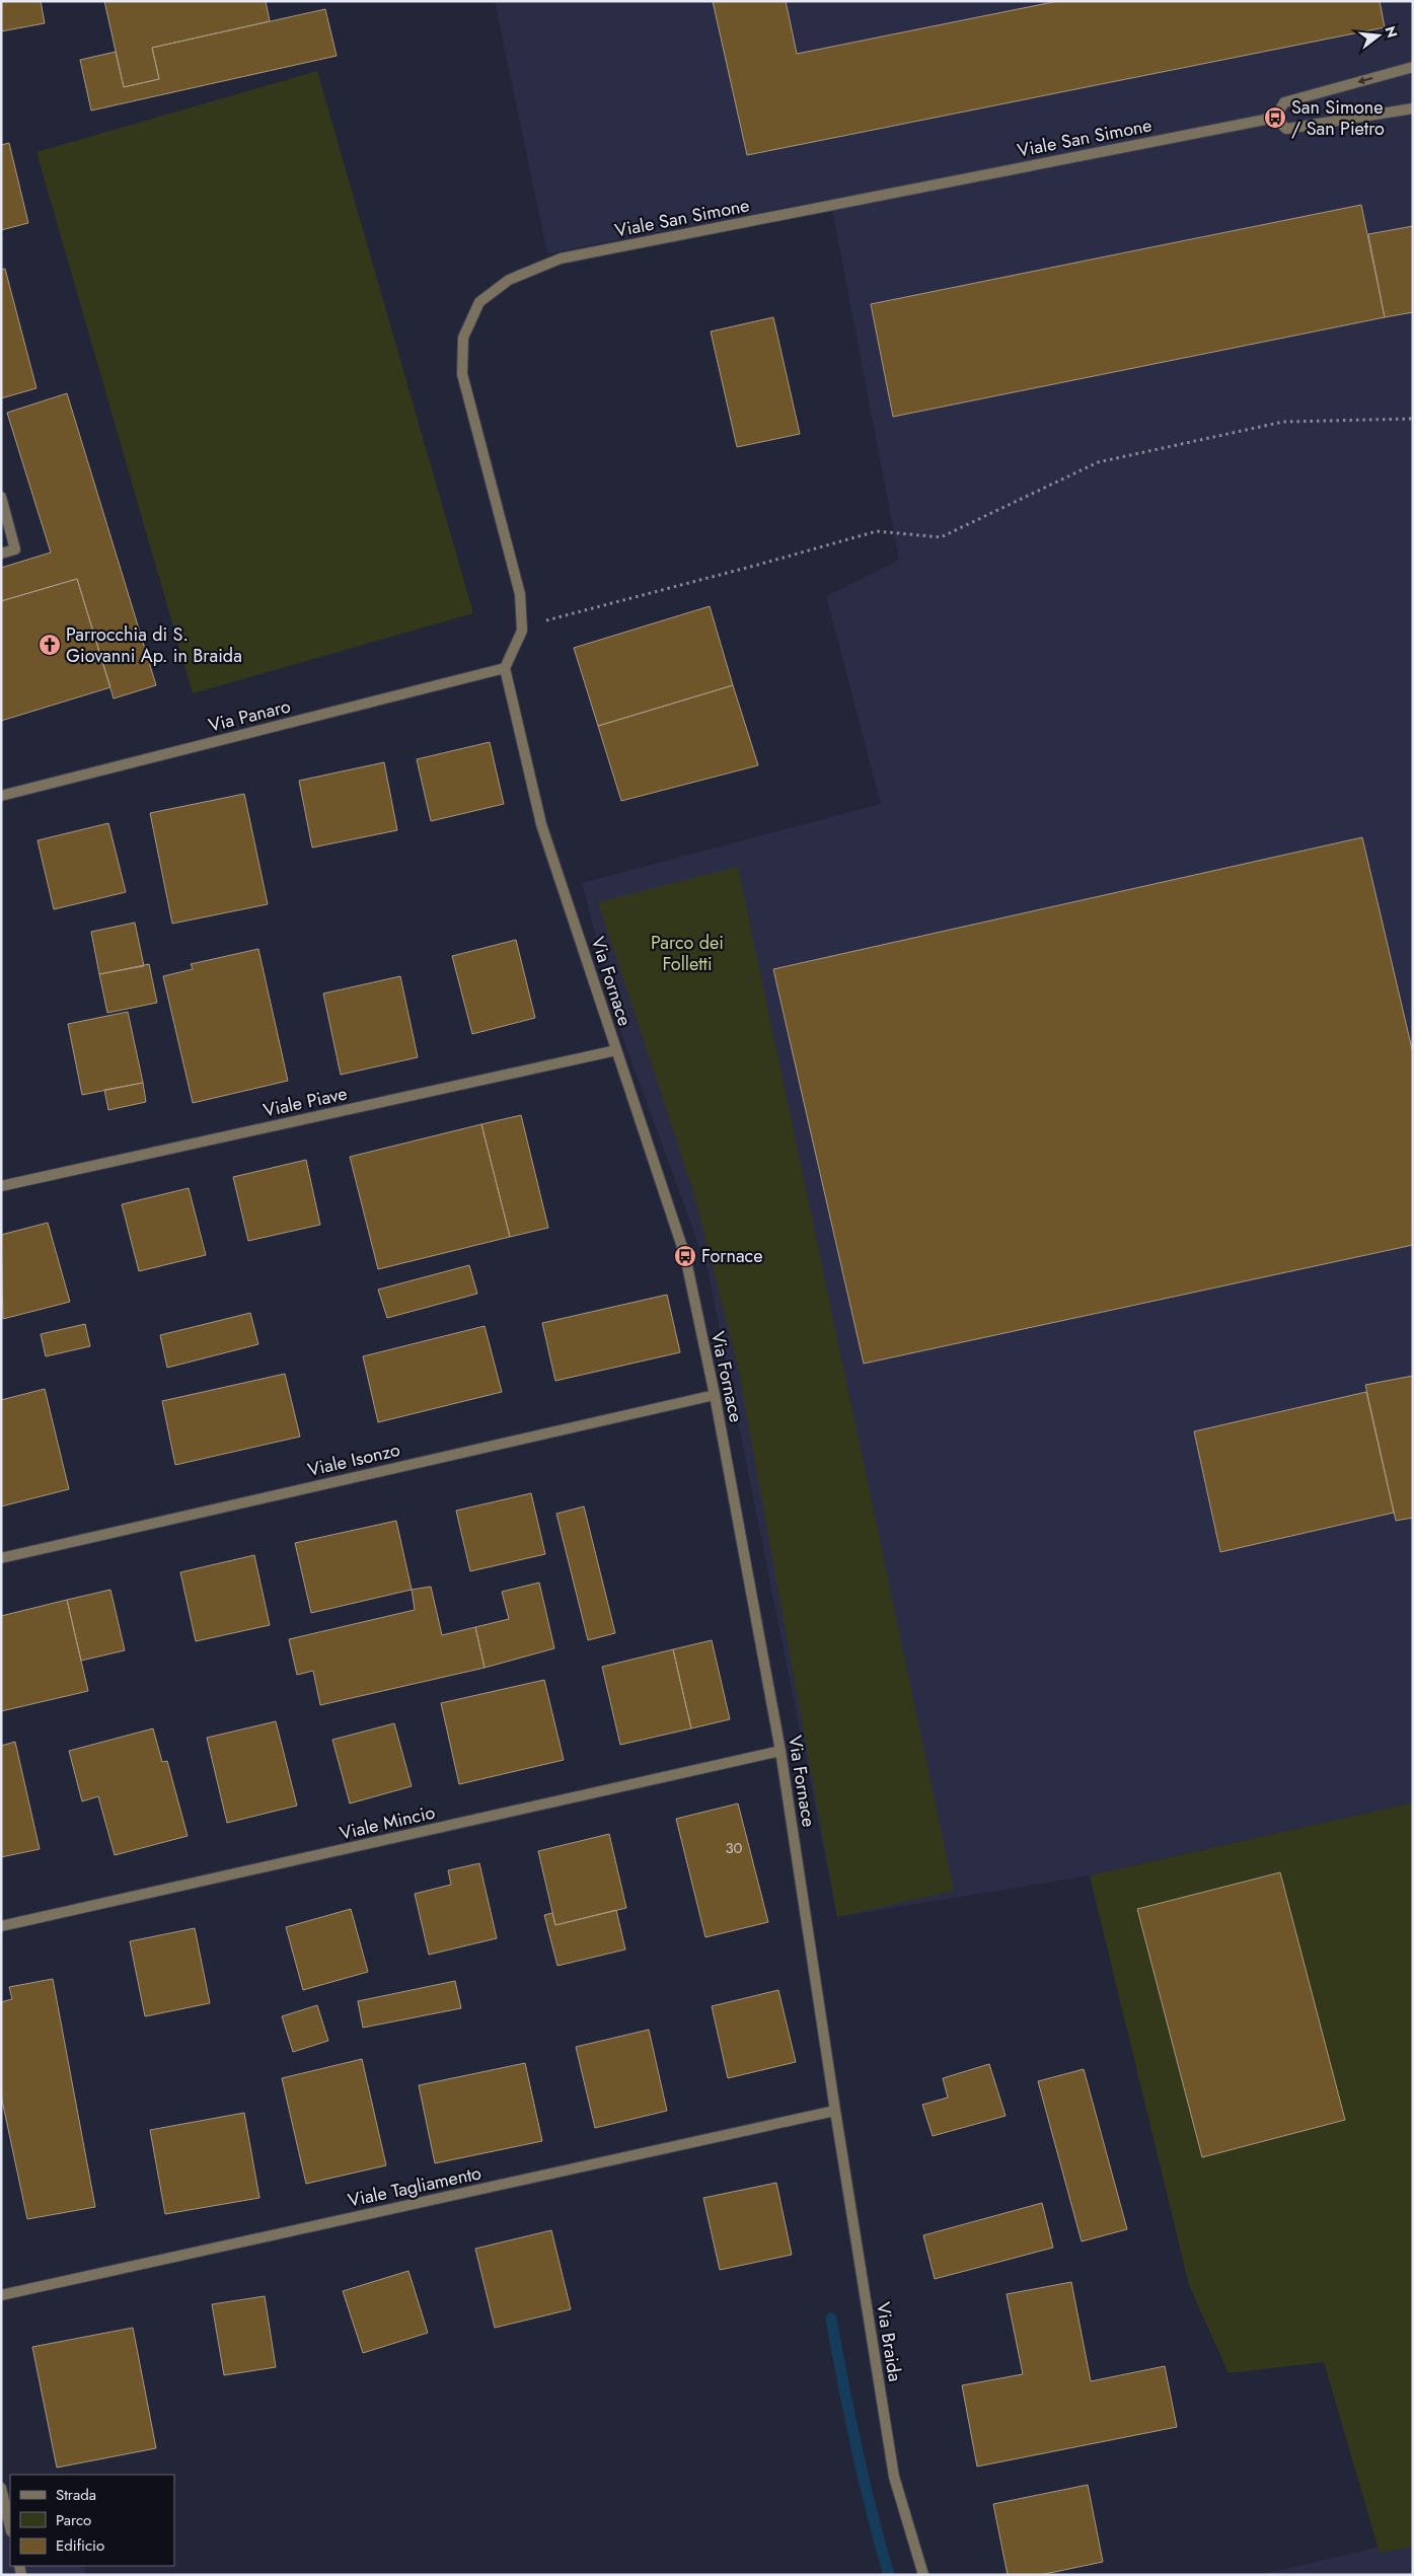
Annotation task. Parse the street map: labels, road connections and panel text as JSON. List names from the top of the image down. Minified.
{"streets":{"street":["Viale San Simone","Via Panaro","Via Fornace","Viale Piave","Viale Isonzo","Viale Mincio","Viale Tagliamento","Via Braida"]},"crossings":[["Viale San Simone","Via Panaro"],["Viale San Simone","Via Fornace"],["Via Panaro","Via Fornace"],["Via Fornace","Viale Piave"],["Via Fornace","Viale Isonzo"],["Via Fornace","Viale Mincio"],["Via Fornace","Viale Tagliamento"],["Via Fornace","Via Braida"],["Viale Tagliamento","Via Braida"]],"parks":["Parco dei Folletti"],"places":{"bus stop":["San Simone / San Pietro","Fornace"],"church":["Parrocchia di S. Giovanni Ap. in Braida"]},"house_numbers":["30"],"legend":["Strada","Parco","Edificio"],"north":"right"}
